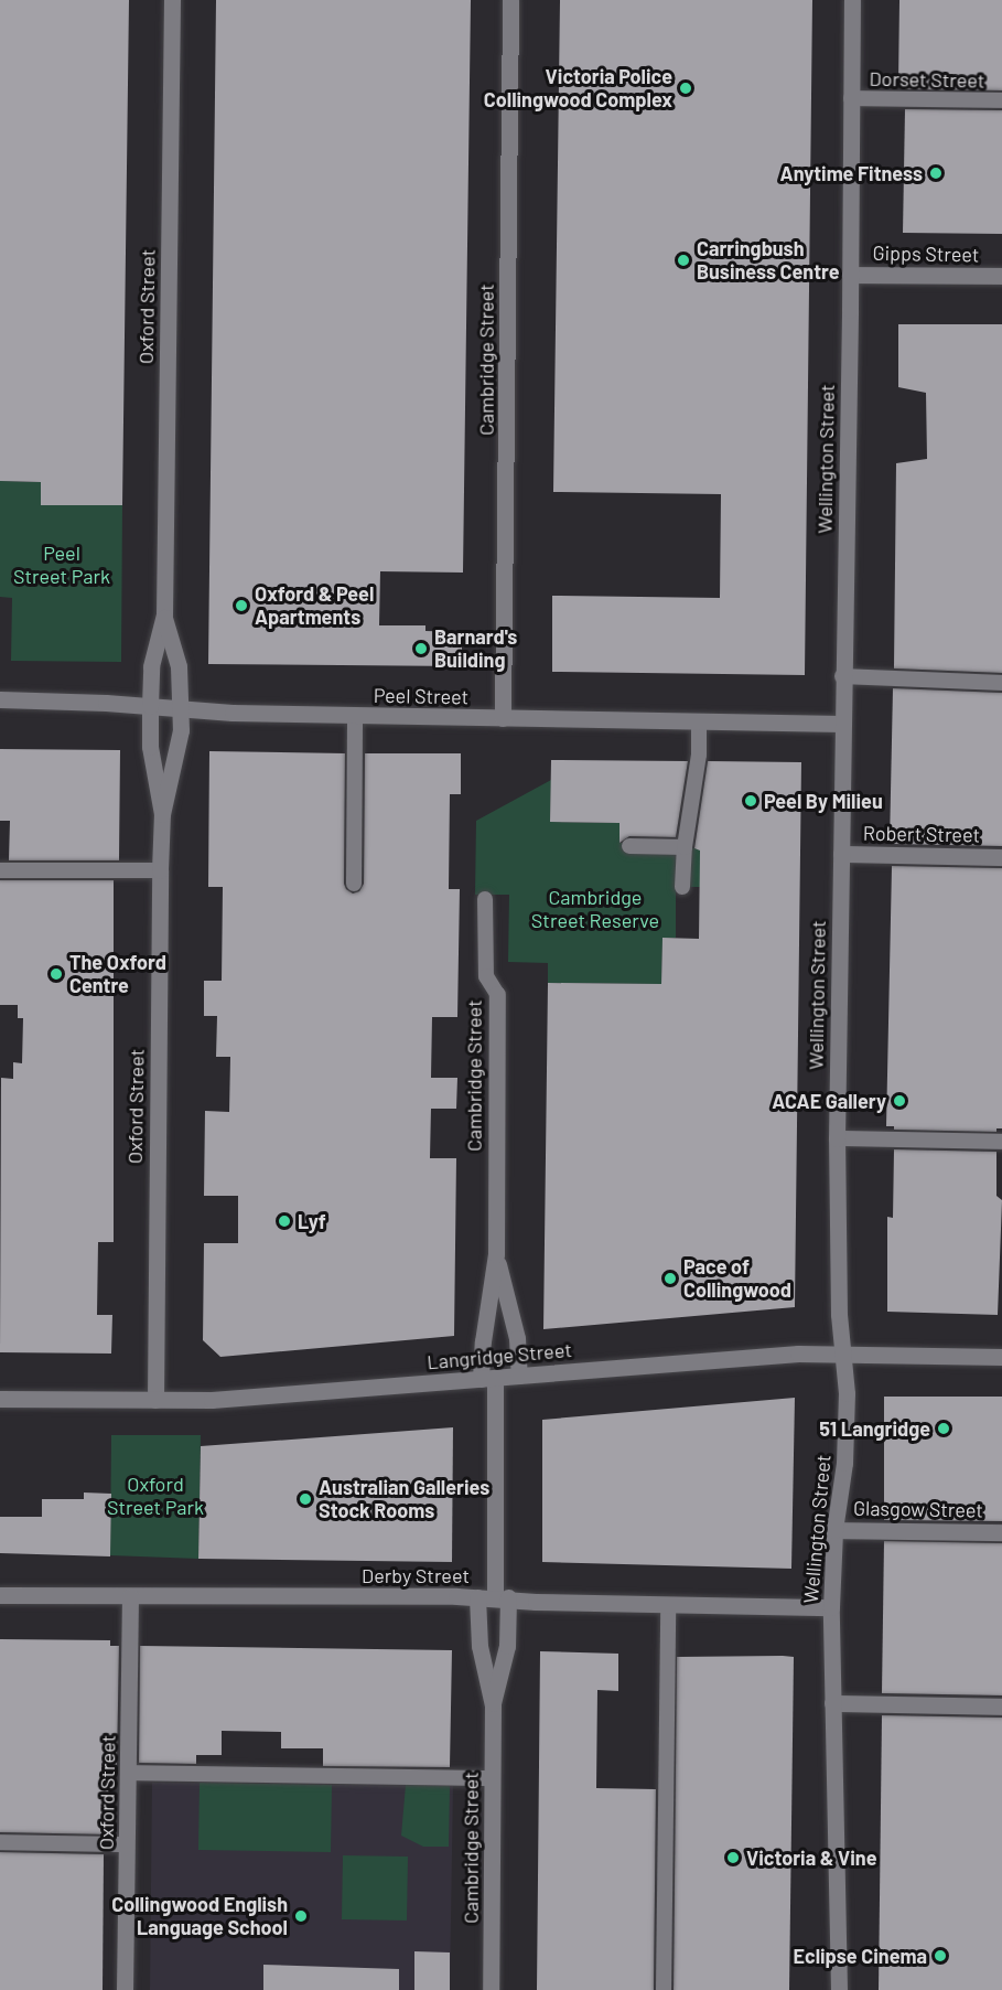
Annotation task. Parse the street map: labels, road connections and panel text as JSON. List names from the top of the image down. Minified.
{"streets":{"street":["Gipps Street","Oxford Street","Cambridge Street","Wellington Street","Peel Street","Robert Street","Langridge Street","Glasgow Street","Derby Street"],"lane":["Dorset Street"]},"crossings":[["Dorset Street","Wellington Street"],["Gipps Street","Wellington Street"],["Oxford Street","Peel Street"],["Oxford Street","Langridge Street"],["Oxford Street","Derby Street"],["Cambridge Street","Peel Street"],["Cambridge Street","Langridge Street"],["Cambridge Street","Derby Street"],["Wellington Street","Peel Street"],["Wellington Street","Robert Street"],["Wellington Street","Langridge Street"],["Wellington Street","Glasgow Street"],["Wellington Street","Derby Street"]],"parks":["Peel Street Park","Cambridge Street Reserve","Oxford Street Park"],"places":["Victoria Police Collingwood Complex","Anytime Fitness","Carringbush Business Centre","Oxford & Peel Apartments","Barnard's Building","Peel By Milieu","The Oxford Centre","ACAE Gallery","Lyf","Pace of Collingwood","51 Langridge","Australian Galleries Stock Rooms","Victoria & Vine","Collingwood English Language School","Eclipse Cinema"]}
